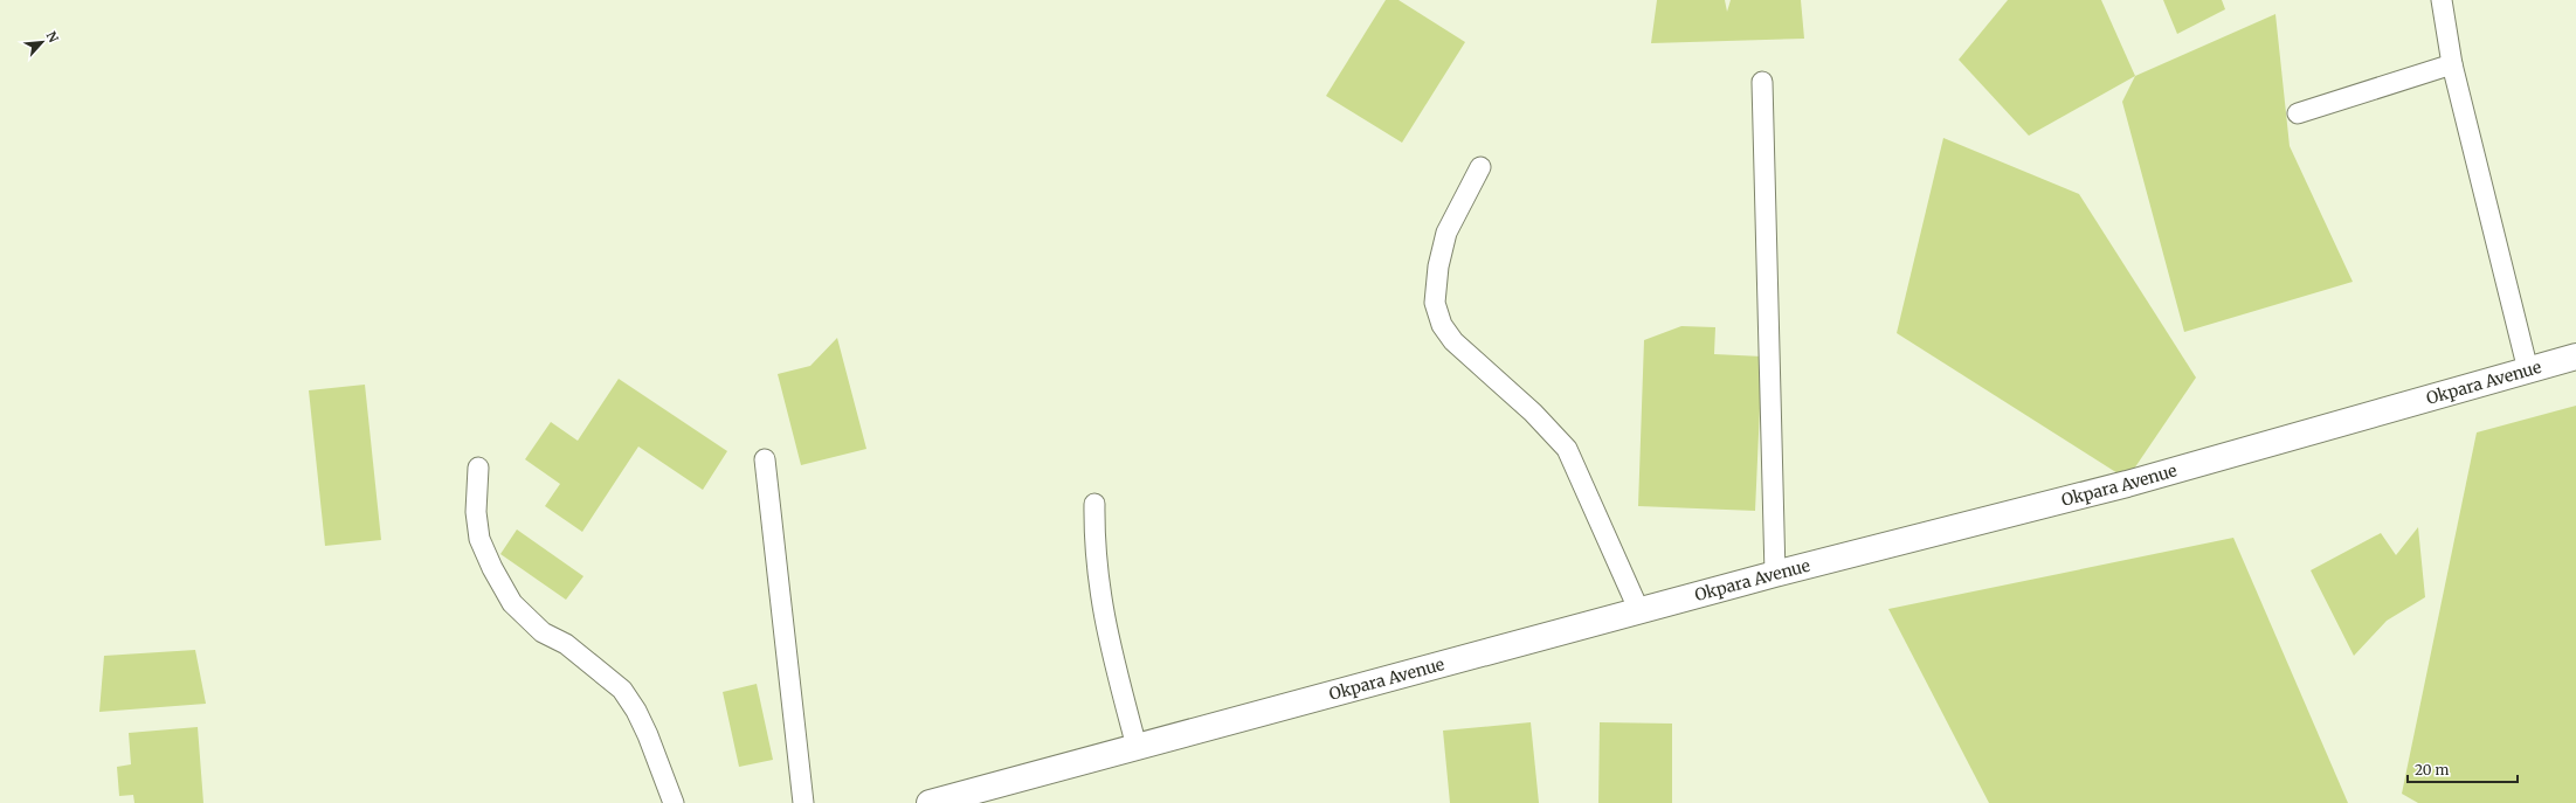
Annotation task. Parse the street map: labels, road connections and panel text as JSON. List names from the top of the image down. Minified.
{"streets":{"street":["Okpara Avenue"]},"scale_bar":"20 m","north":"top right"}
